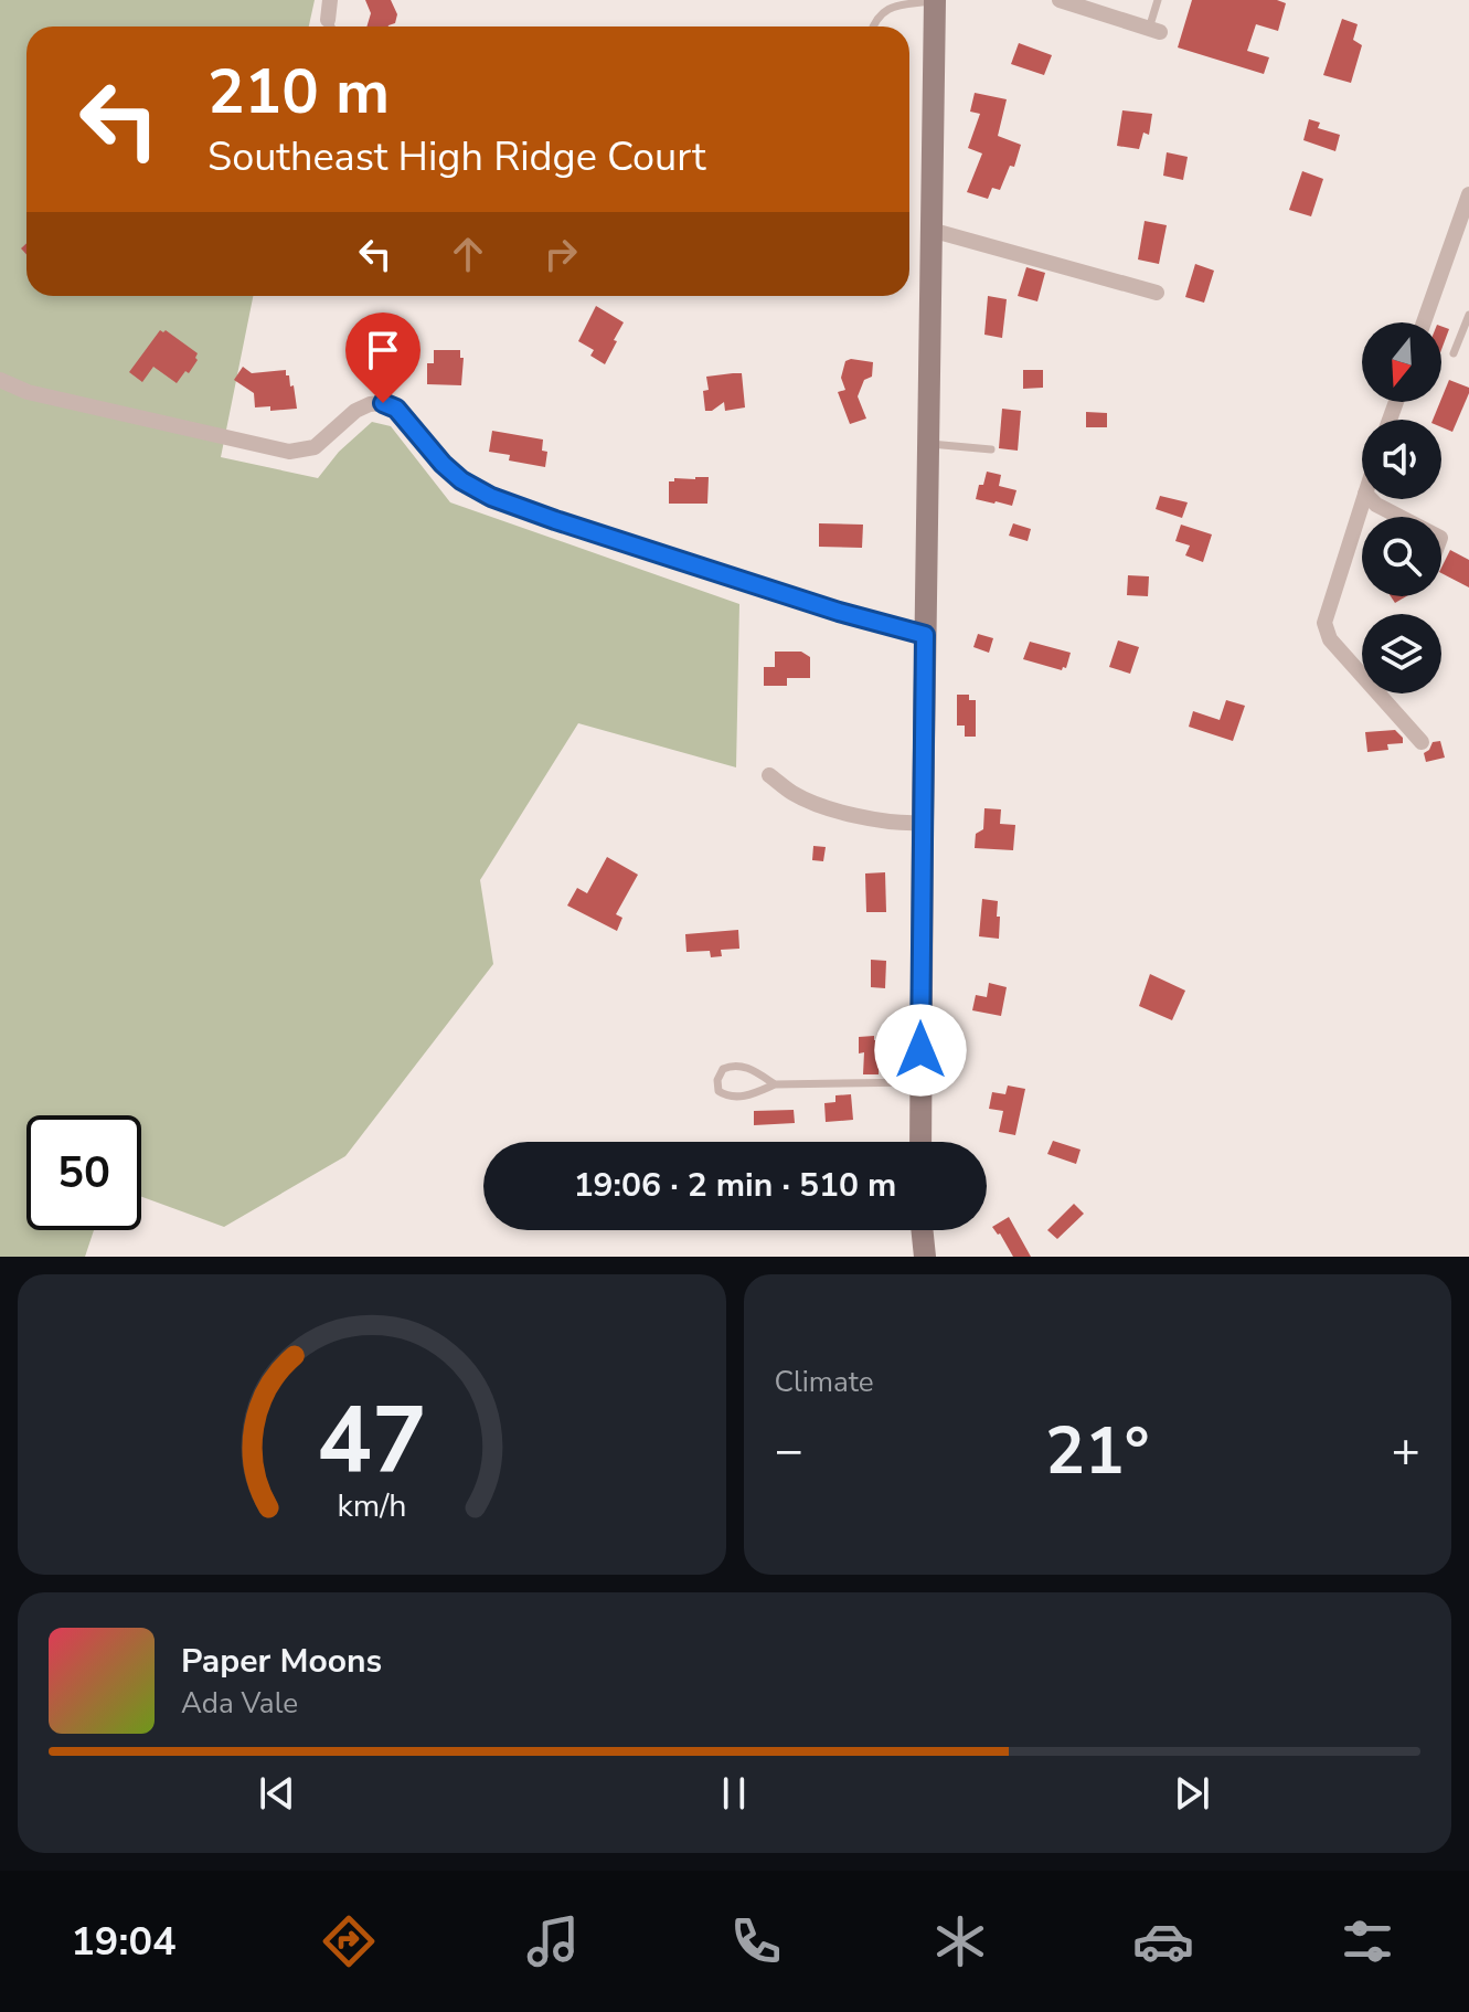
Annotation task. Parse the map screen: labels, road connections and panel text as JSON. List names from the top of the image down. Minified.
{"north":"bottom","page":{"turn":["210 m","Southeast High Ridge Court"],"limit":"50","trip":"19:06 · 2 min · 510 m","tile":"Climate","heat":["−","21°","+"],"song":["Paper Moons","Ada Vale"],"tabs":"19:04","gauge":["47","km/h"]}}
